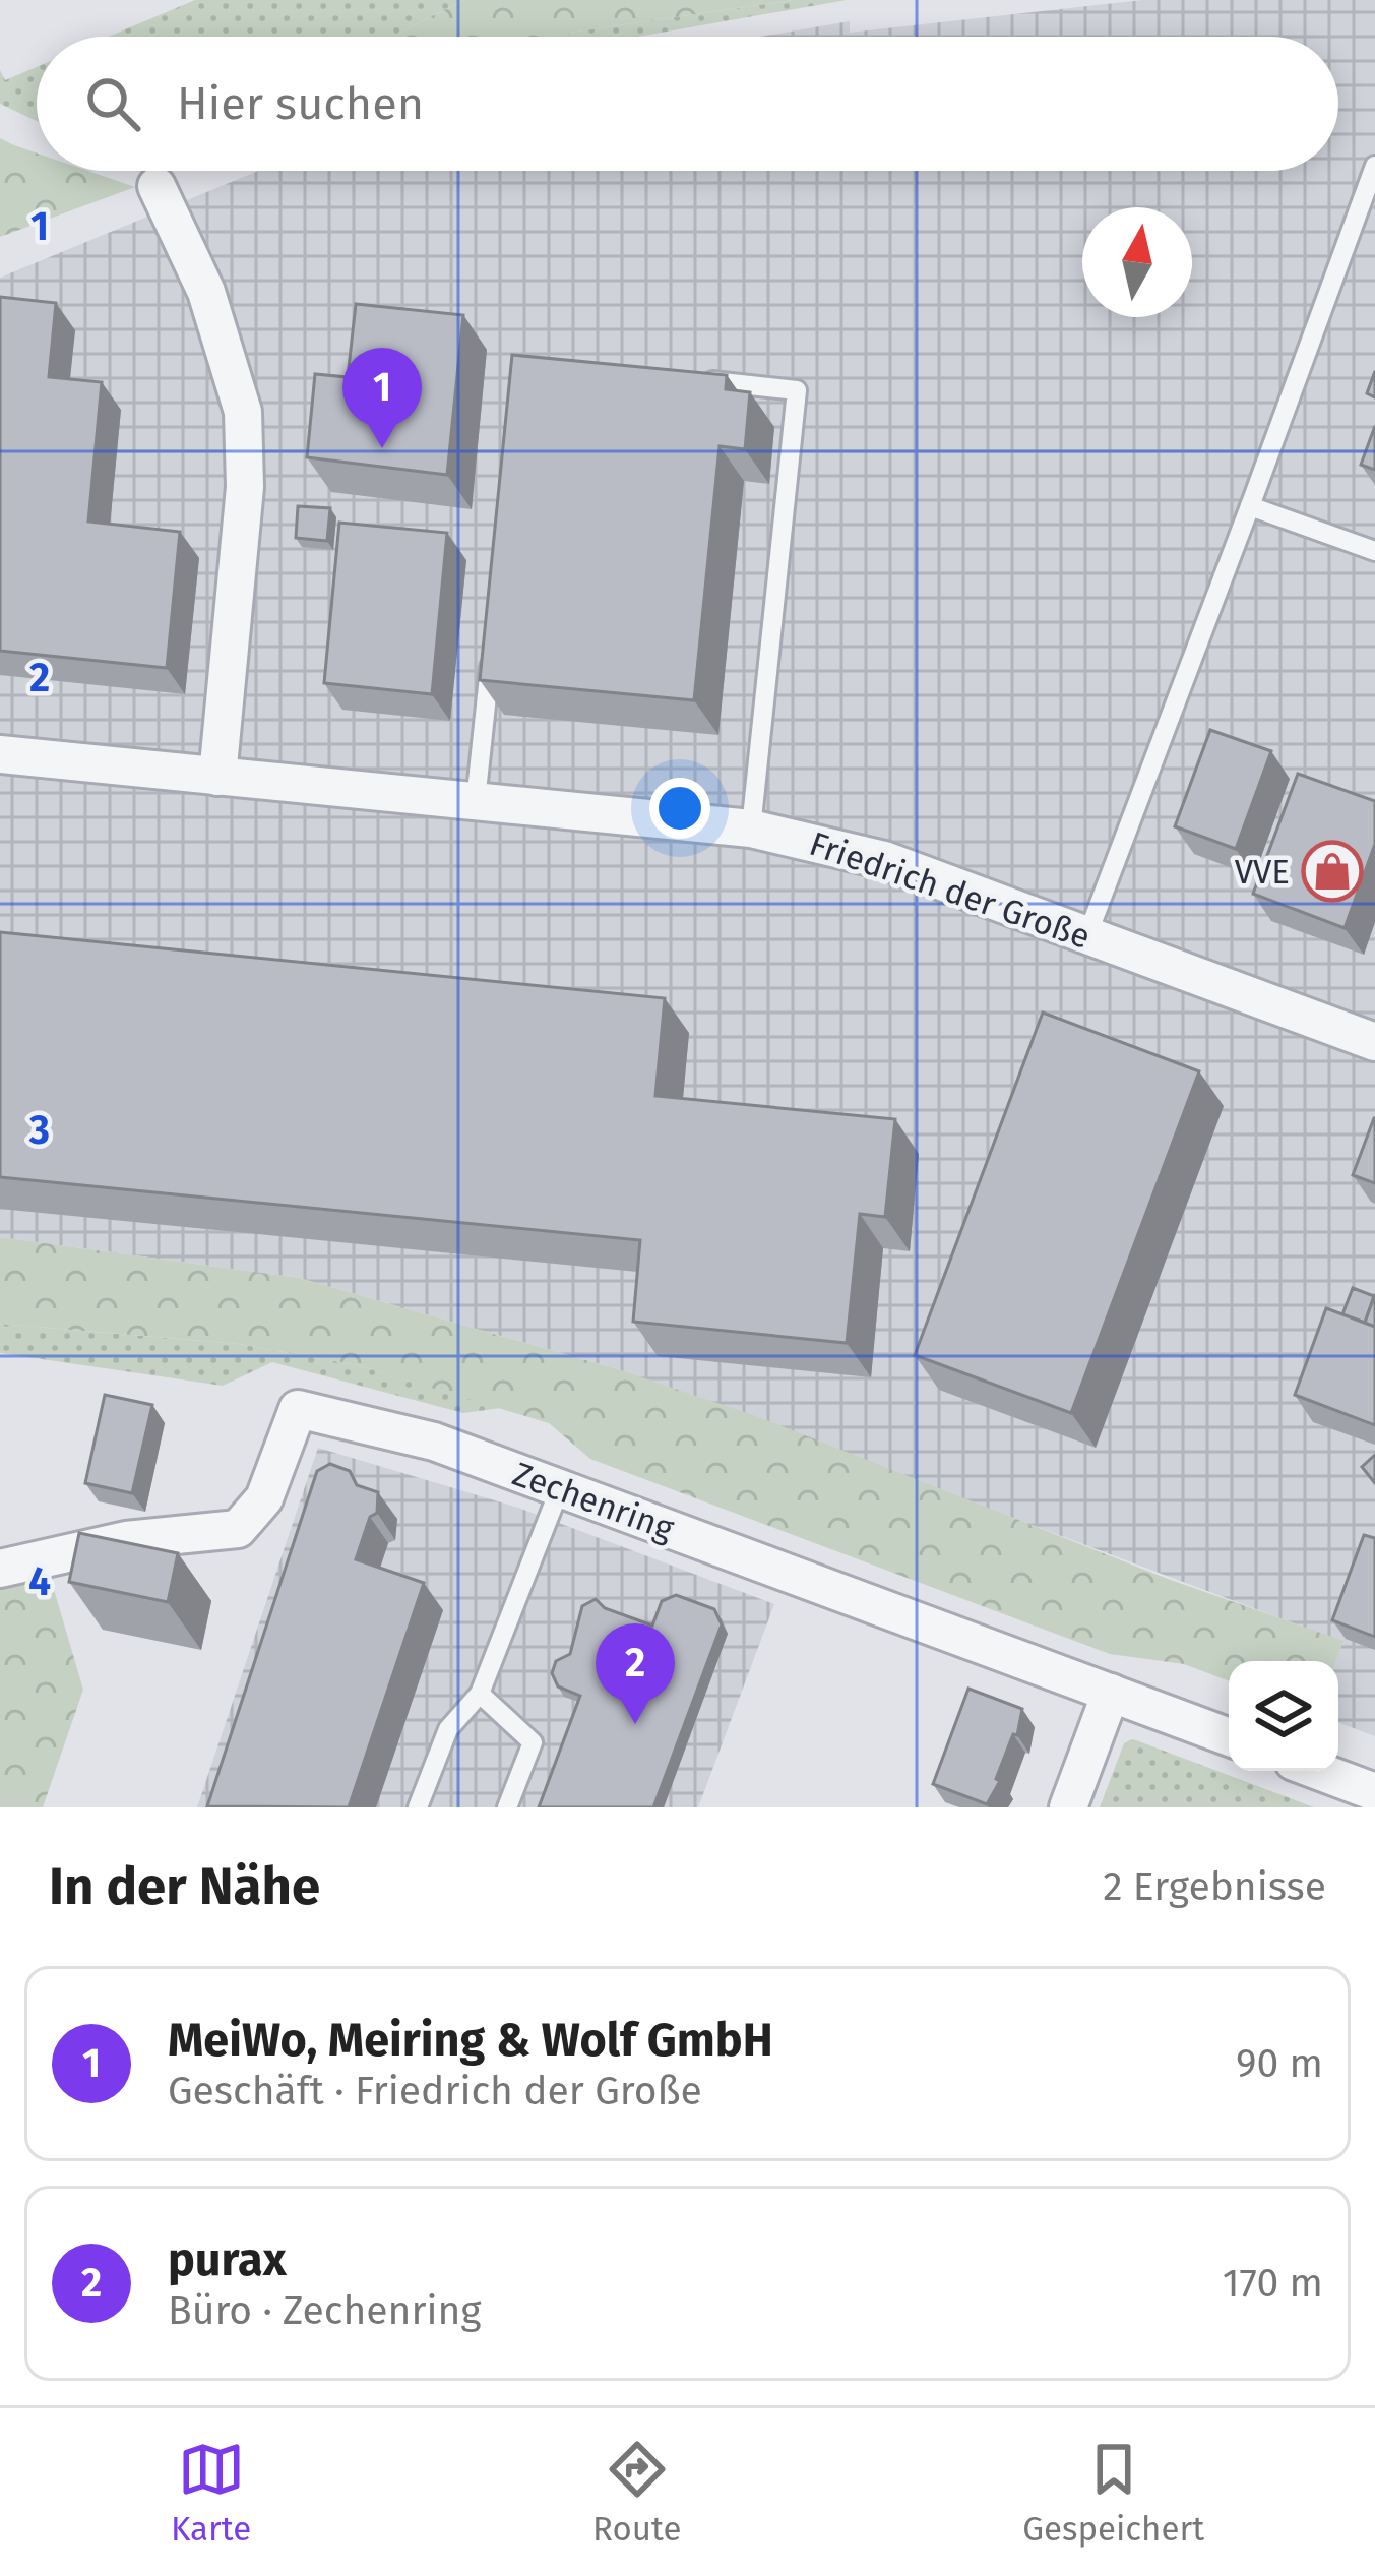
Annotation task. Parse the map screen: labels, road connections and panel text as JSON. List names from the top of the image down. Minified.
{"streets":{"street":["Friedrich der Große","Zechenring"]},"places":{"shop":["VVE"]},"north":"top","page":{"search":"Hier suchen","pins":["1","2"],"heading":["In der Nähe","2 Ergebnisse"],"list":[{"mark":"1","name":"MeiWo, Meiring & Wolf GmbH","note":"Geschäft · Friedrich der Große","value":"90 m"},{"mark":"2","name":"purax","note":"Büro · Zechenring","value":"170 m"}],"nav":["Karte","Route","Gespeichert"]},"grid":{"rows":["1","2","3","4"]}}
